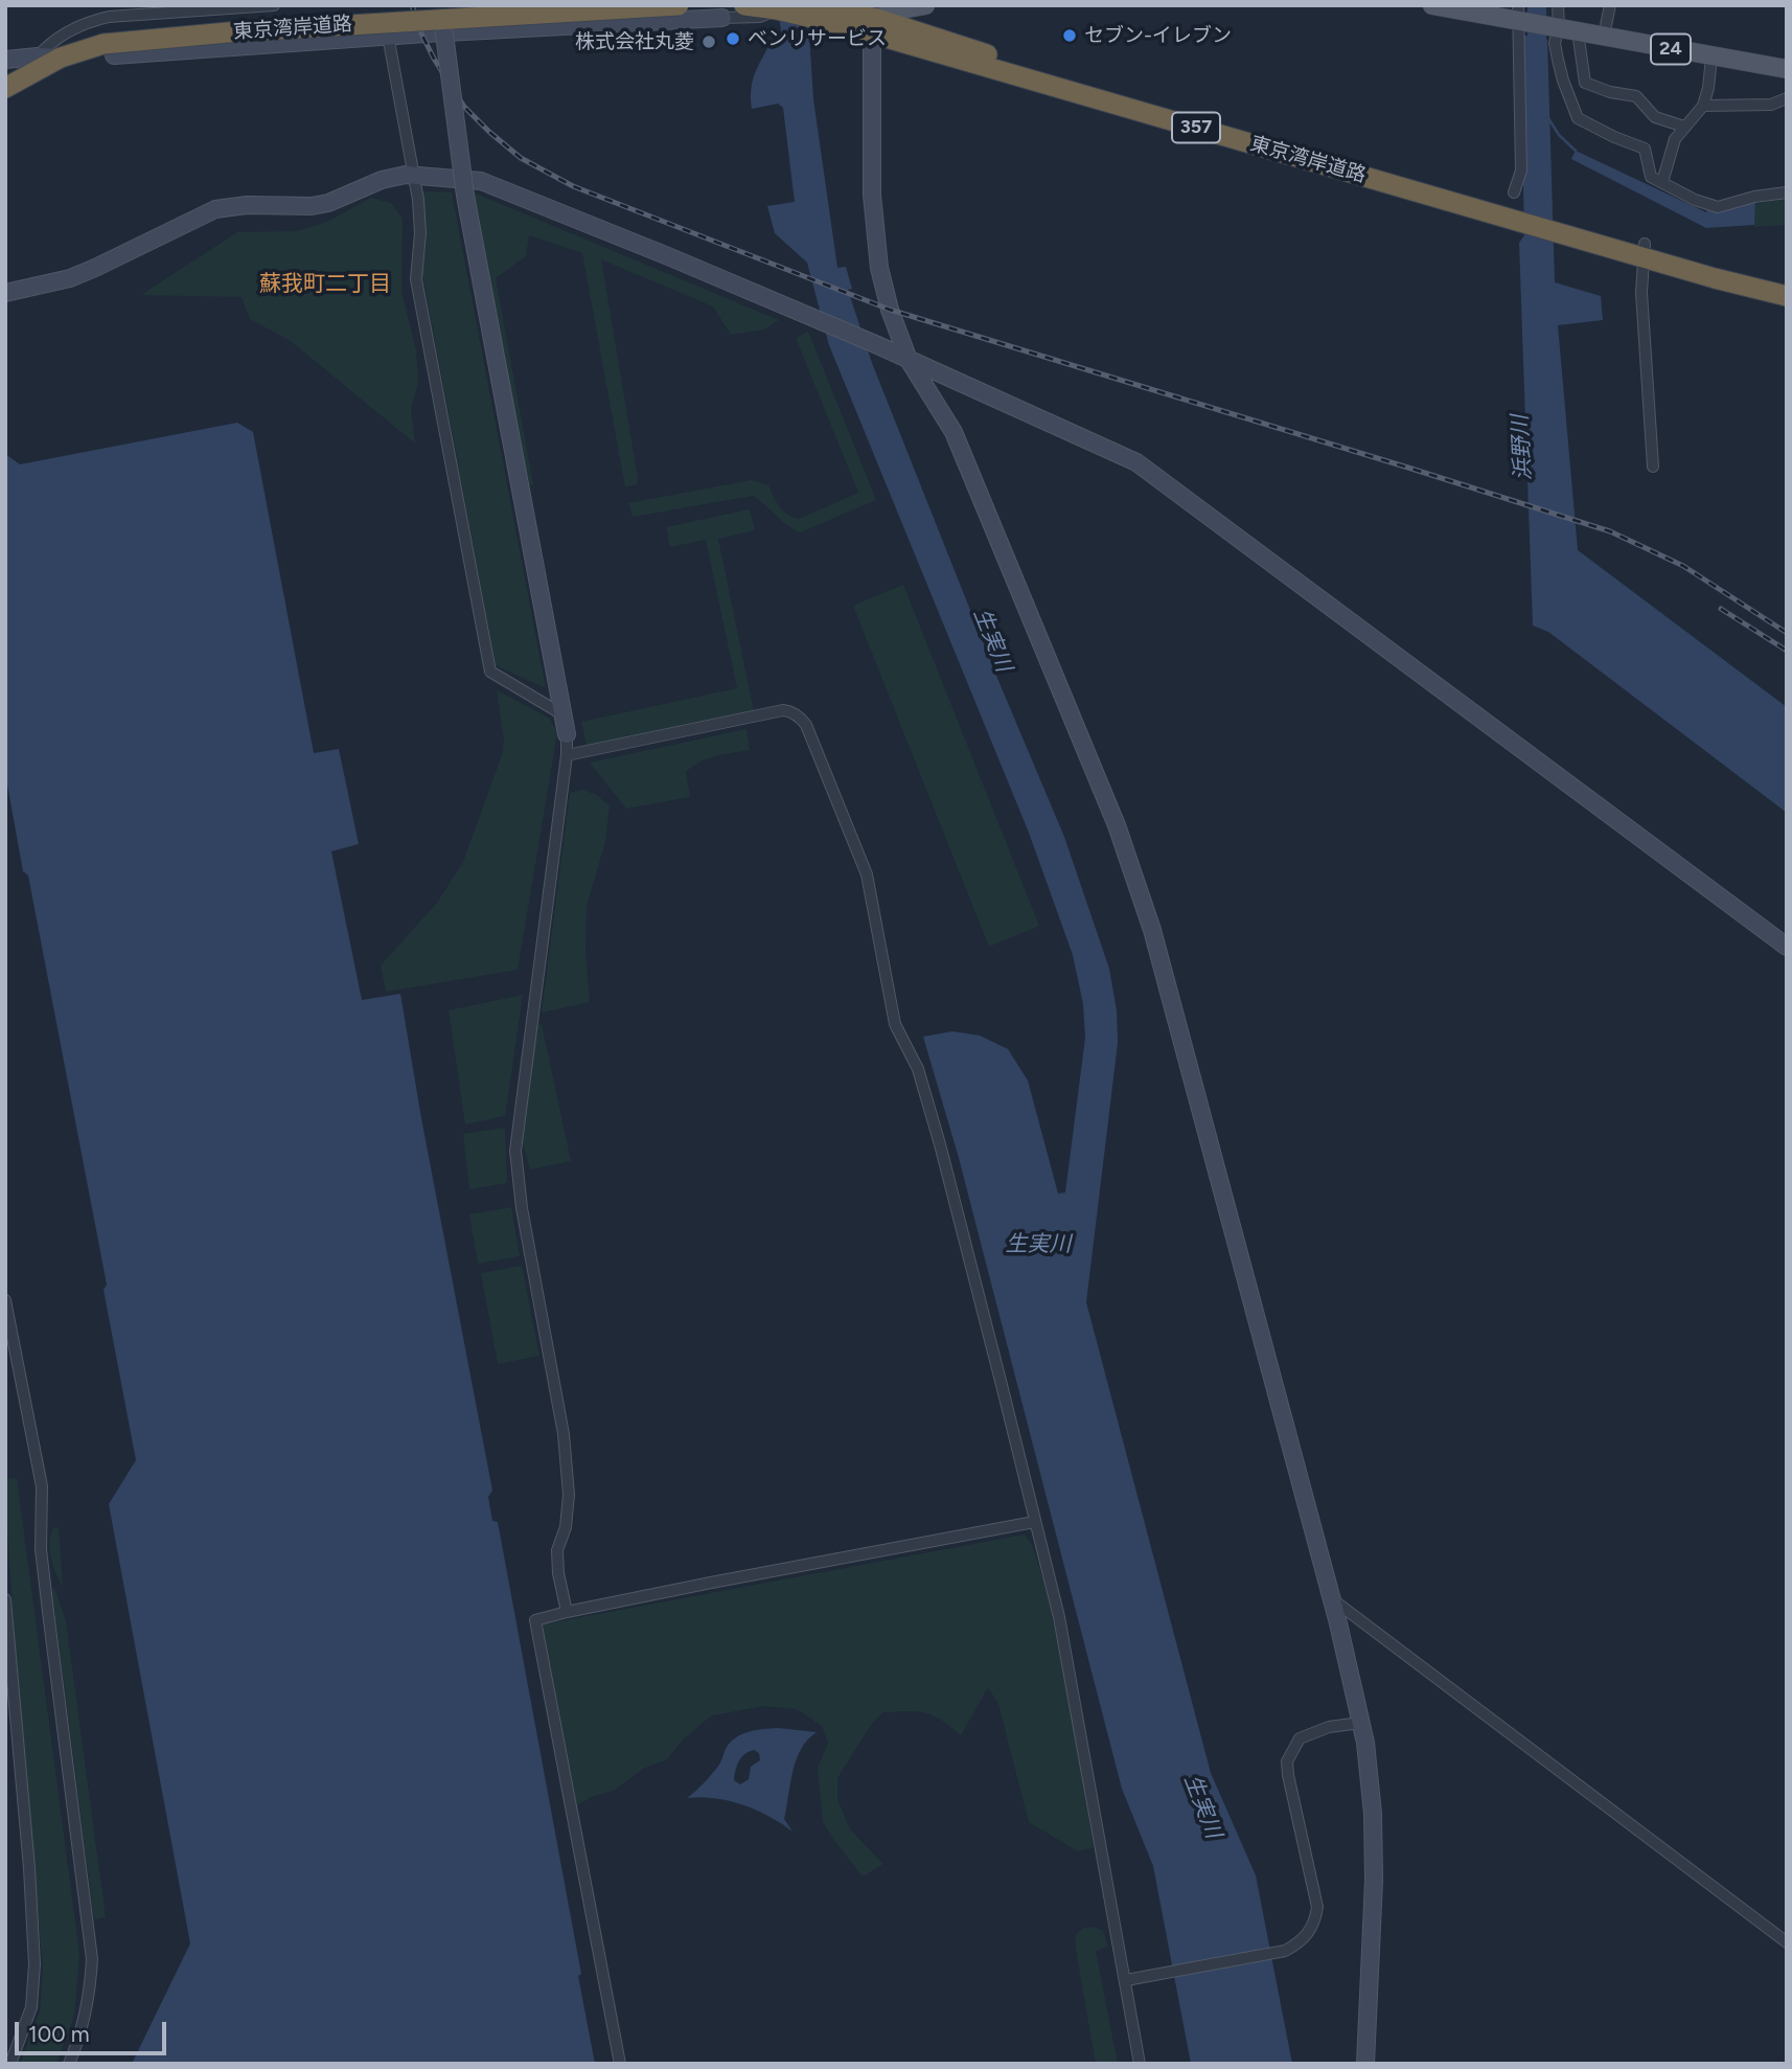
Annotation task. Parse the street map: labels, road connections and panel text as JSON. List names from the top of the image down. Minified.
{"streets":{"highway":["東京湾岸道路","357"],"main road":["24"]},"districts":["蘇我町二丁目"],"water":["浜野川","生実川"],"places":["セブン-イレブン","ベンリサービス","株式会社丸菱"],"scale_bar":"100 m"}
